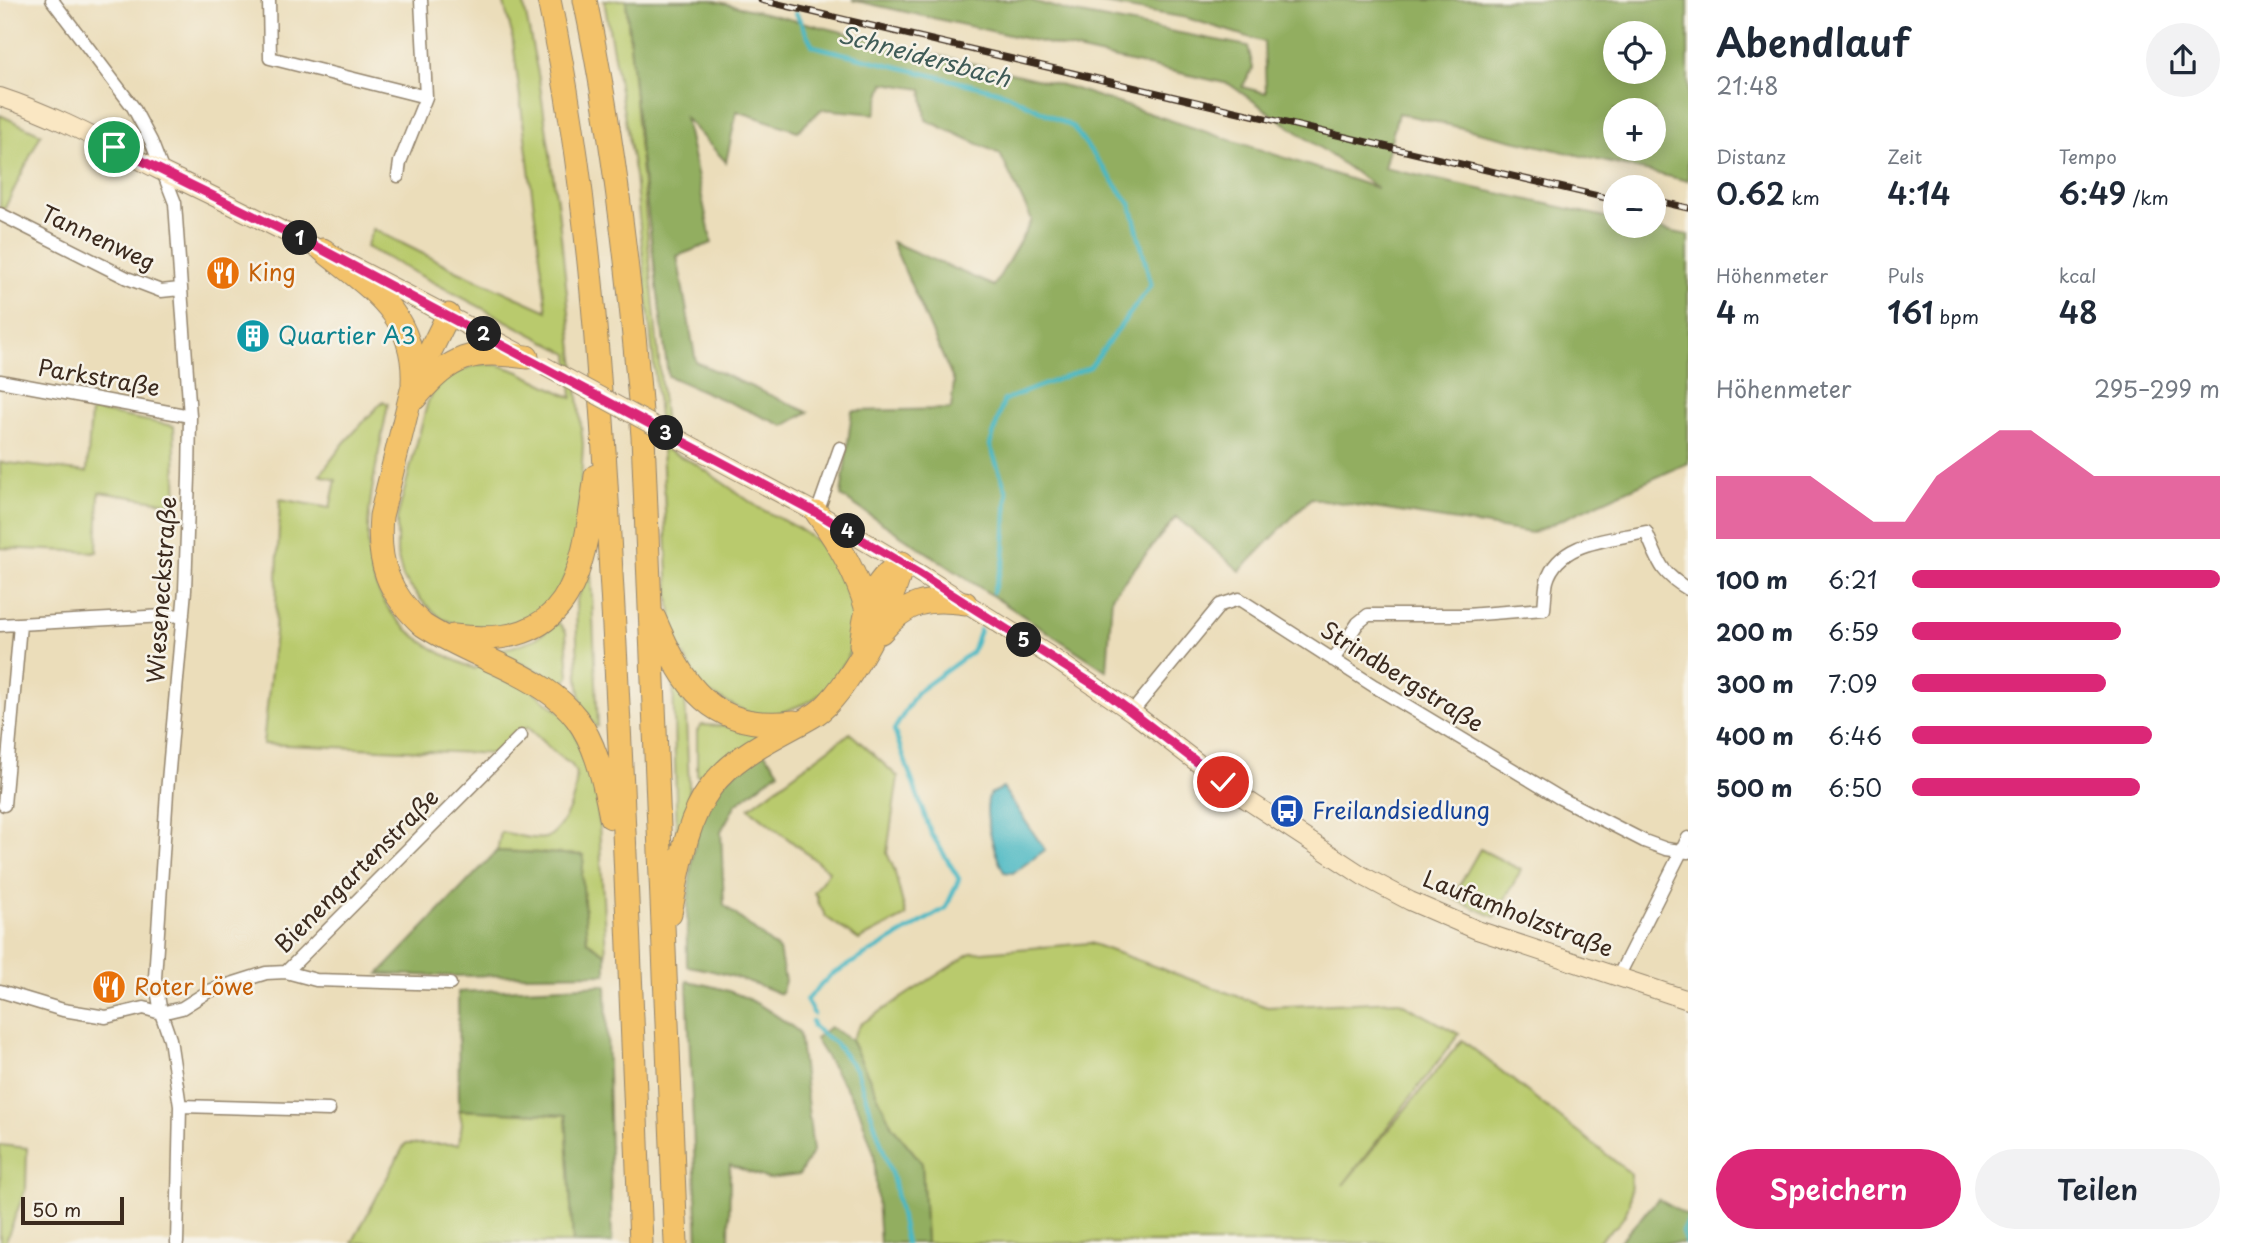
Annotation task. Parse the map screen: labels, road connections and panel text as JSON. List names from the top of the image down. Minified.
{"streets":{"main road":["Laufamholzstraße"],"street":["Tannenweg","Parkstraße","Wieseneckstraße","Strindbergstraße","Bienengartenstraße"]},"crossings":[["Tannenweg","Wieseneckstraße"],["Parkstraße","Wieseneckstraße"],["Wieseneckstraße","Bienengartenstraße"],["Wieseneckstraße","Laufamholzstraße"],["Strindbergstraße","Laufamholzstraße"]],"water":["Schneidersbach"],"places":{"restaurant":["King","Roter Löwe"],"building":["Quartier A3"],"bus stop":["Freilandsiedlung"]},"scale_bar":"50 m","page":{"heading":["Abendlauf","21:48"],"map_buttons":["+","−"],"stats":[["Distanz","0.62 km"],["Zeit","4:14"],["Tempo","6:49 /km"],["Höhenmeter","4 m"],["Puls","161 bpm"],["kcal","48"]],"pins":["1","2","3","4","5"],"chart":["Höhenmeter","295–299 m"],"list":[{"name":"100 m","note":"6:21"},{"name":"200 m","note":"6:59"},{"name":"300 m","note":"7:09"},{"name":"400 m","note":"6:46"},{"name":"500 m","note":"6:50"}],"buttons":["Speichern","Teilen"],"scale":"50 m"}}
